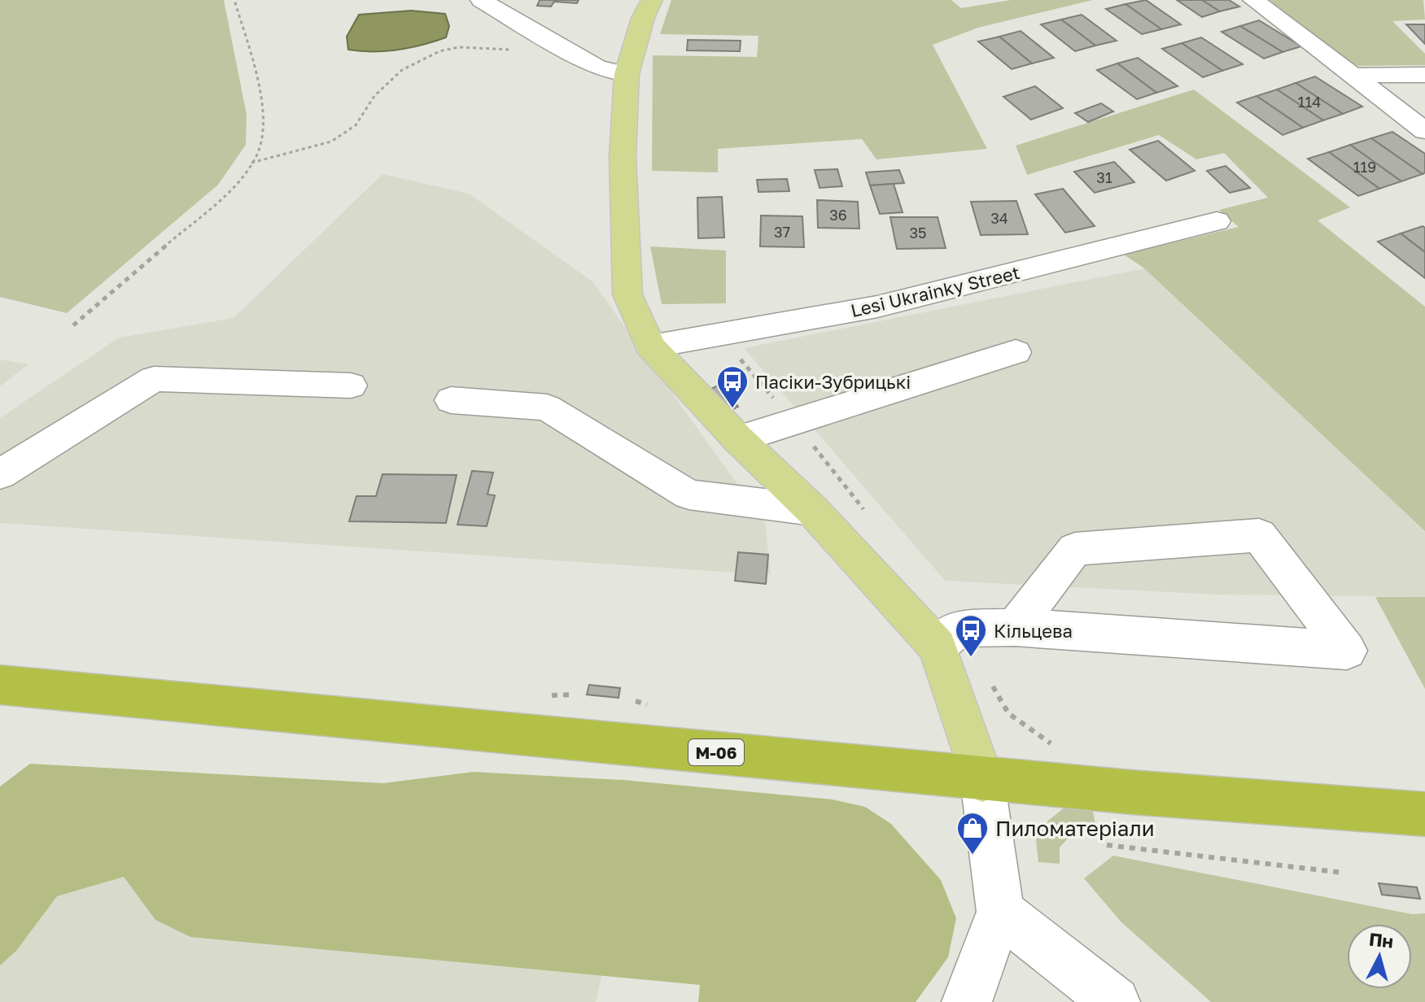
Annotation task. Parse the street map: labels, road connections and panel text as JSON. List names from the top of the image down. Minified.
{"streets":{"highway":["М-06"],"street":["Lesi Ukrainky Street"]},"places":{"bus stop":["Пасіки-Зубрицькі","Кільцева"],"shop":["Пиломатеріали"]},"house_numbers":["114","119","31","36","34","37","35"],"north":"top"}
